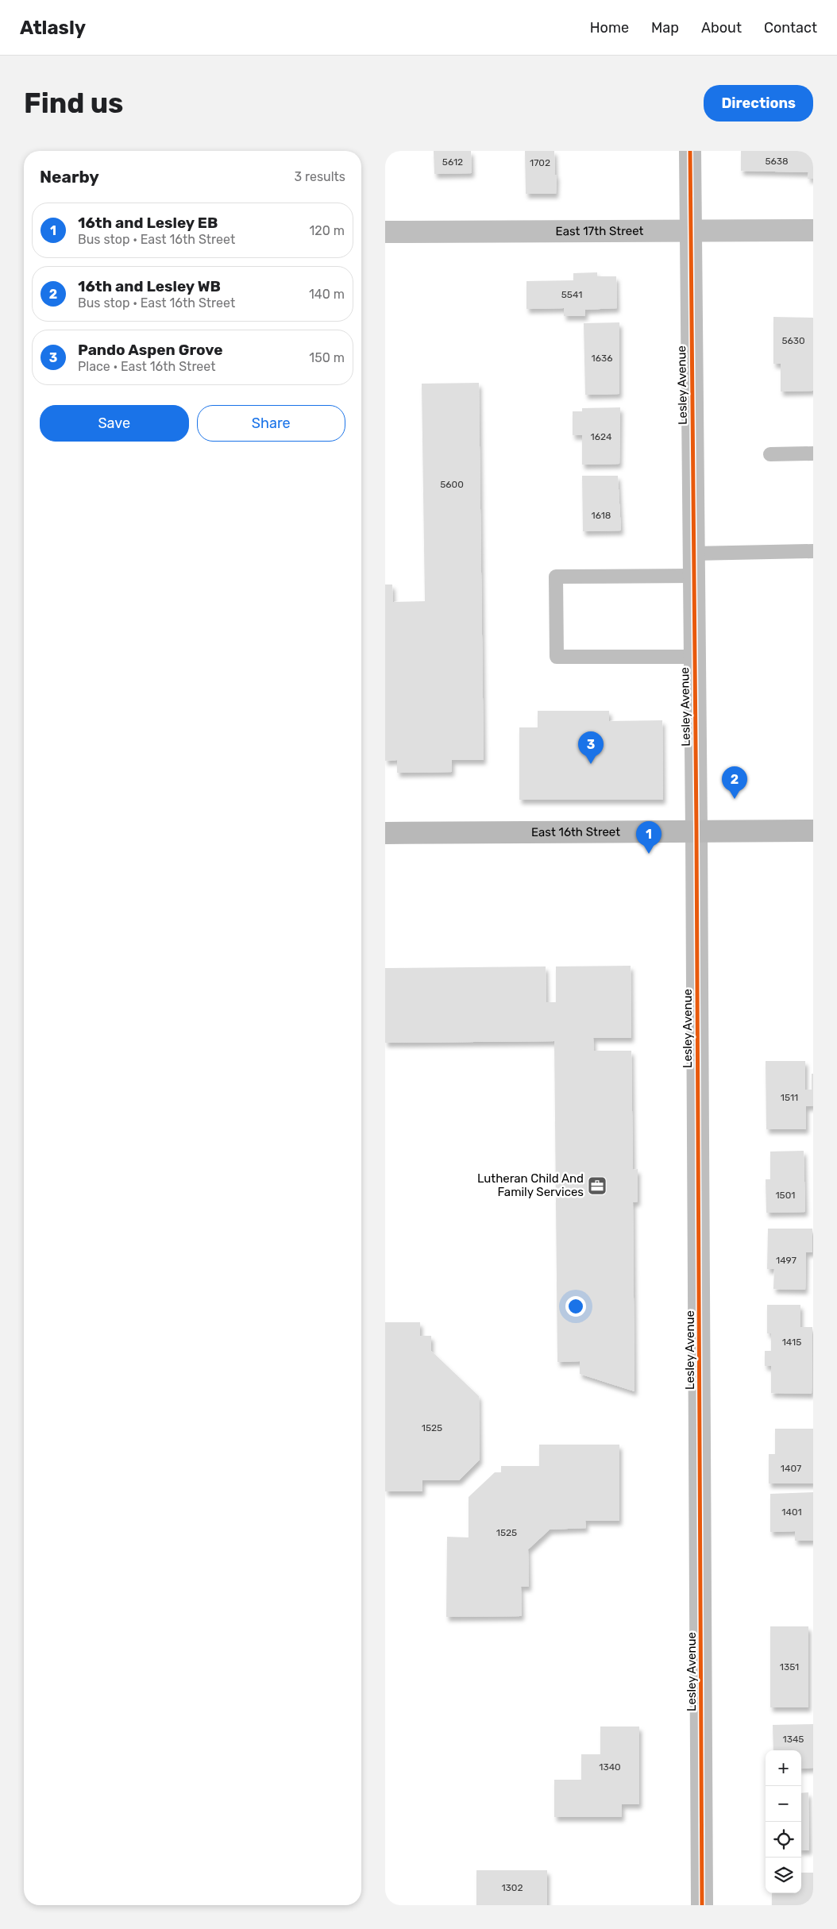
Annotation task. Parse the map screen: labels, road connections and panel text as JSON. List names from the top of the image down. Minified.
{"streets":{"main road":["East 16th Street"],"street":["East 17th Street","Lesley Avenue"]},"crossings":[["East 17th Street","Lesley Avenue"],["Lesley Avenue","East 16th Street"]],"places":{"office":["Lutheran Child And Family Services"]},"house_numbers":["5638","5612","1702","5541","5630","1636","1624","5600","1618","1511","1501","1497","1415","1525","1407","1401","1525","1351","1345","1340","1302"],"page":{"header":"Atlasly","nav":["Home","Map","About","Contact"],"buttons":["Directions",["Save","Share"]],"title":"Find us","heading":["Nearby","3 results"],"list":[{"mark":"1","name":"16th and Lesley EB","note":"Bus stop · East 16th Street","value":"120 m"},{"mark":"2","name":"16th and Lesley WB","note":"Bus stop · East 16th Street","value":"140 m"},{"mark":"3","name":"Pando Aspen Grove","note":"Place · East 16th Street","value":"150 m"}],"pins":["3","2","1"],"map_buttons":["+","−"]}}
